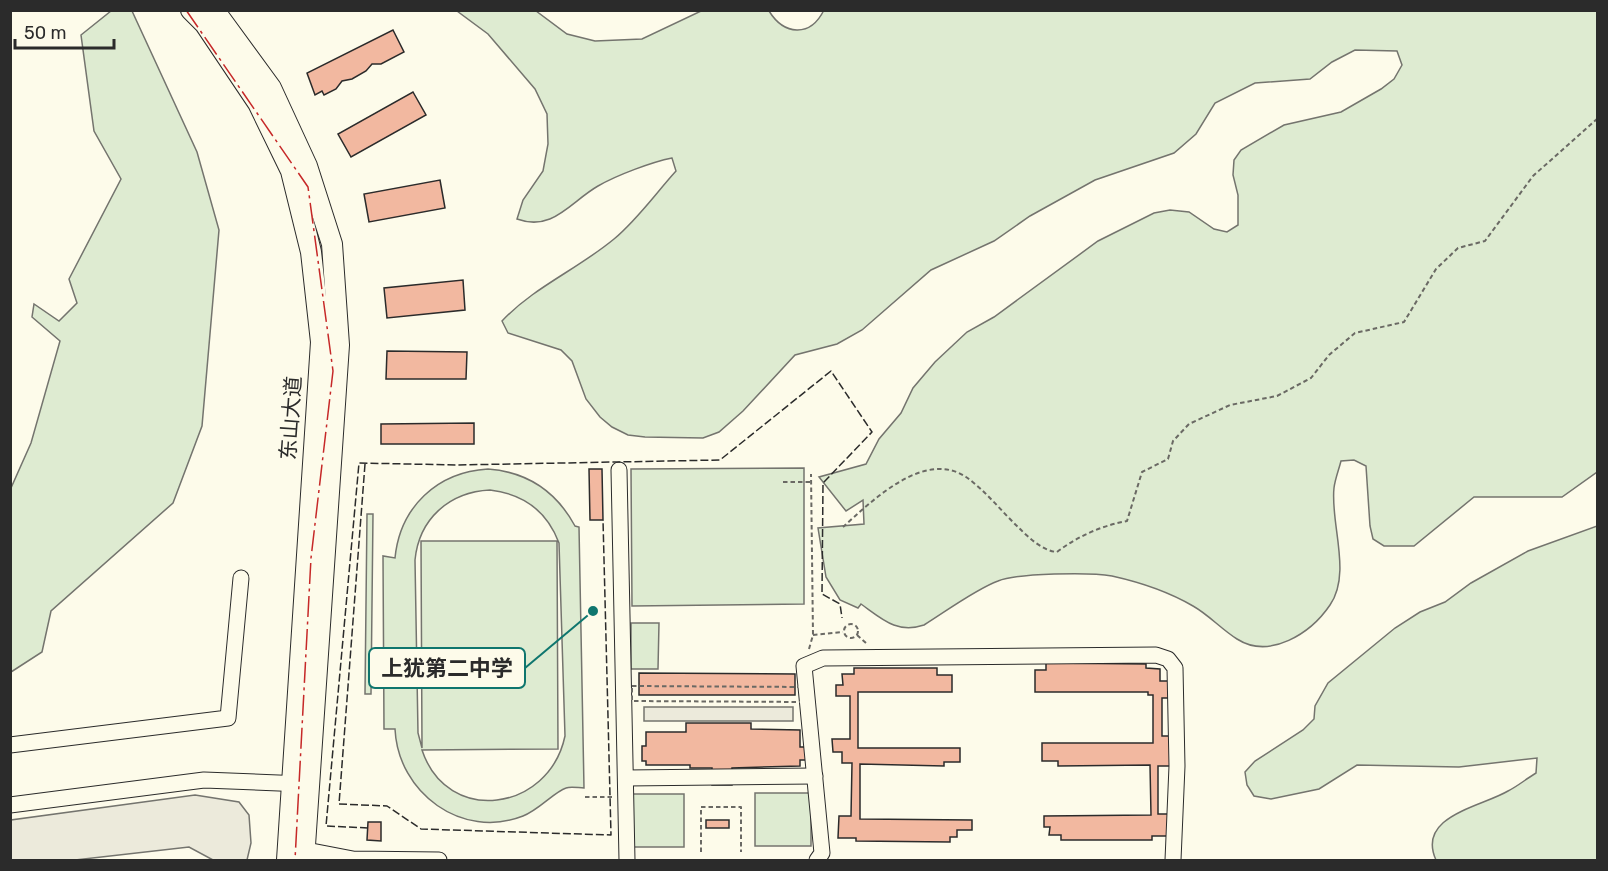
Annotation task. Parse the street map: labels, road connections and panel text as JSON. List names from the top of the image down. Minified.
{"streets":{"main road":["东山大道"]},"places":["上犹第二中学"],"scale_bar":"50 m"}
